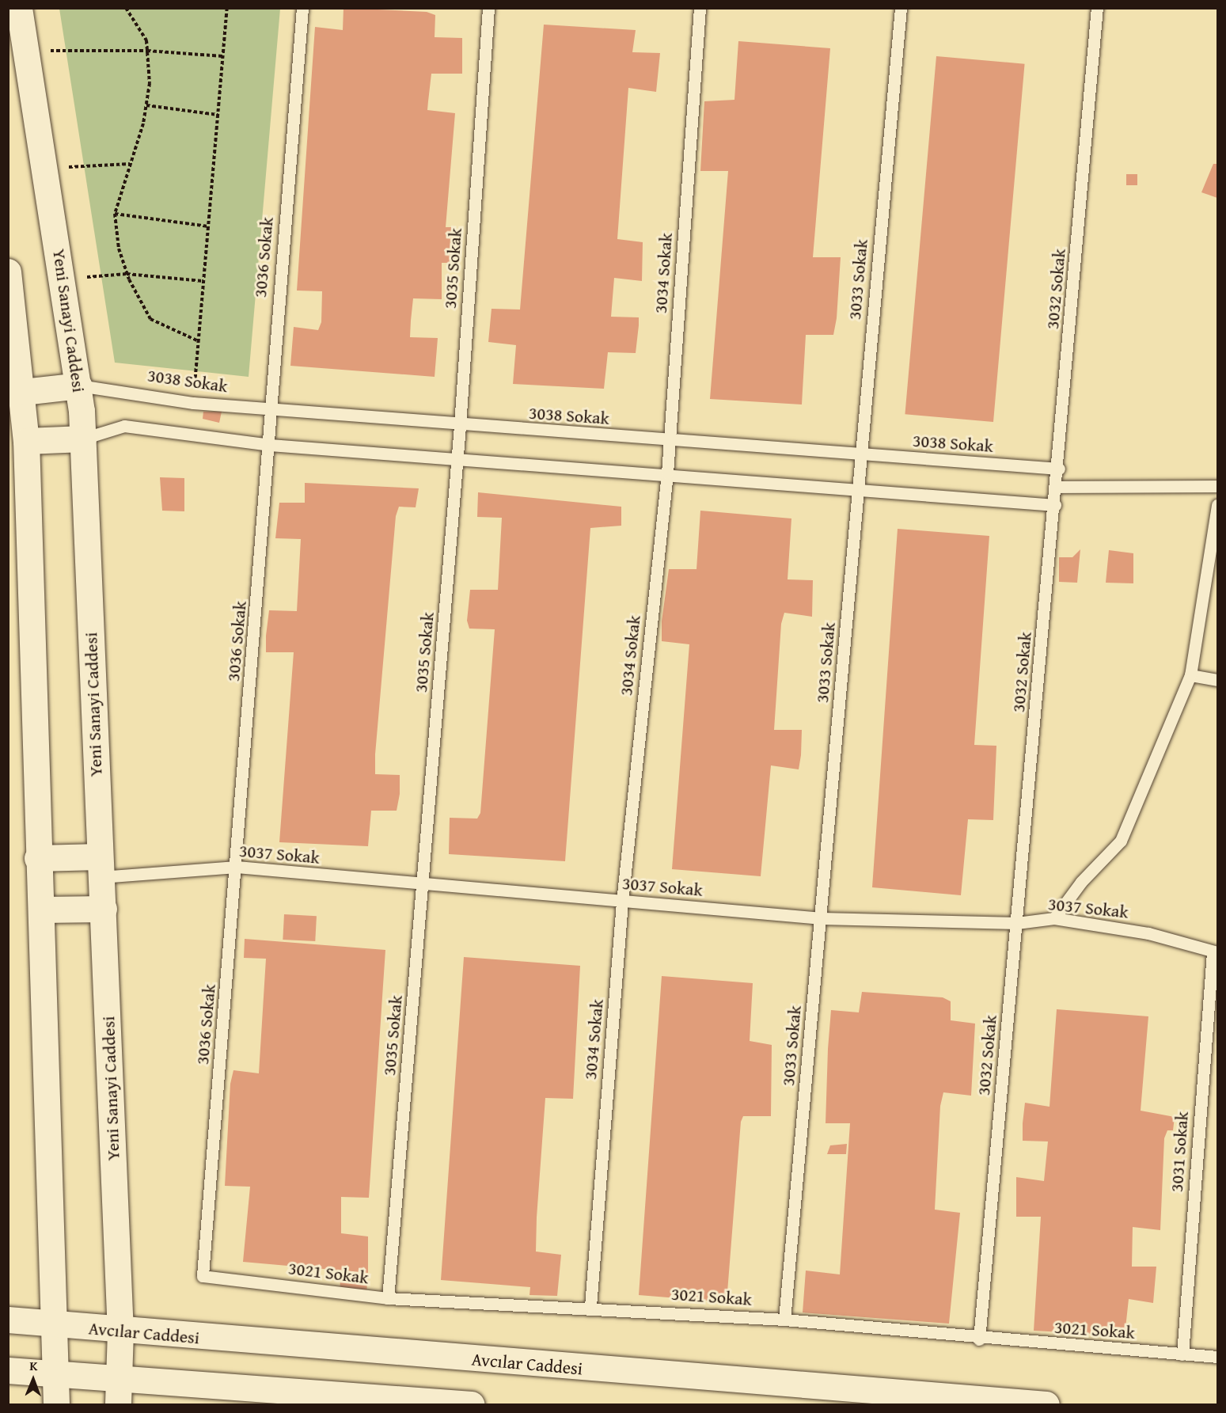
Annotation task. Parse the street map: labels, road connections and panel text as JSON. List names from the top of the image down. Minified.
{"streets":{"main road":["Yeni Sanayi Caddesi","Avcılar Caddesi"],"lane":["3036 Sokak","3035 Sokak","3034 Sokak","3033 Sokak","3032 Sokak","3038 Sokak","3037 Sokak","3031 Sokak","3021 Sokak"]},"crossings":[["3036 Sokak","3038 Sokak"],["3036 Sokak","3037 Sokak"],["3036 Sokak","3021 Sokak"],["3035 Sokak","3038 Sokak"],["3035 Sokak","3037 Sokak"],["3035 Sokak","3021 Sokak"],["3034 Sokak","3038 Sokak"],["3034 Sokak","3037 Sokak"],["3034 Sokak","3021 Sokak"],["3033 Sokak","3038 Sokak"],["3033 Sokak","3037 Sokak"],["3033 Sokak","3021 Sokak"],["3032 Sokak","3038 Sokak"],["3032 Sokak","3037 Sokak"],["3032 Sokak","3021 Sokak"],["Yeni Sanayi Caddesi","3038 Sokak"],["Yeni Sanayi Caddesi","3037 Sokak"],["Yeni Sanayi Caddesi","Avcılar Caddesi"],["3037 Sokak","3031 Sokak"],["3031 Sokak","3021 Sokak"]],"north":"top"}
